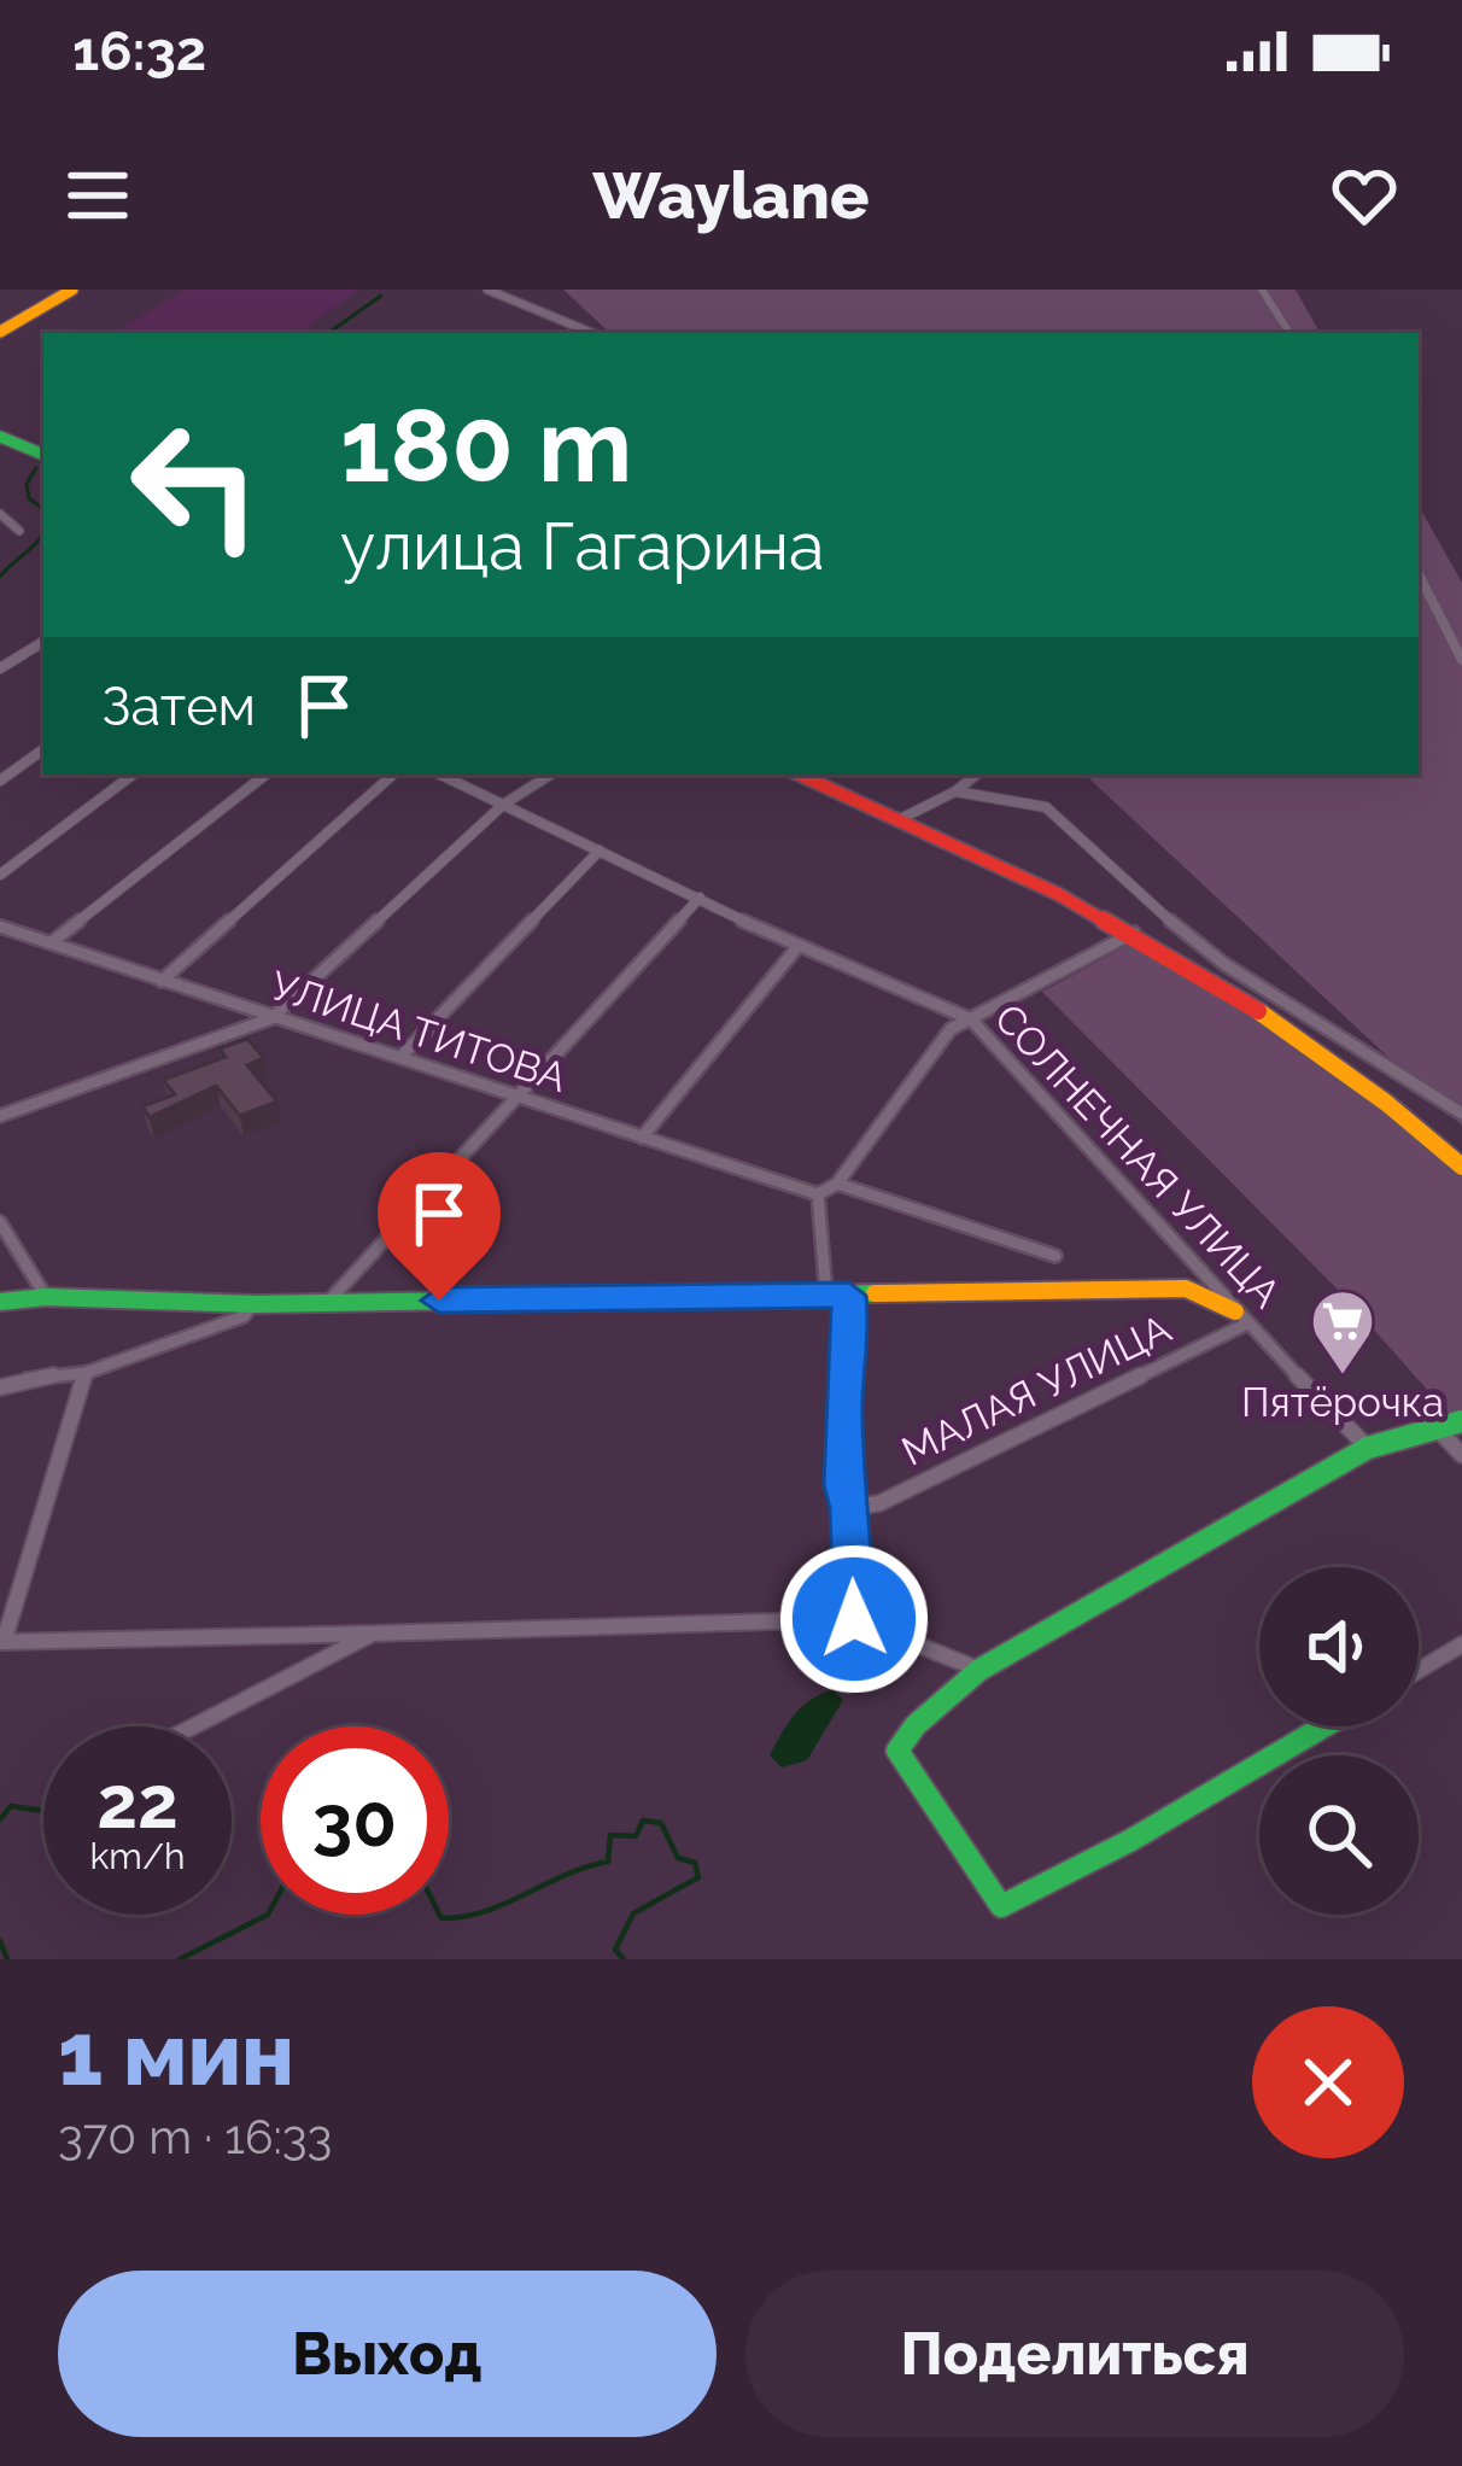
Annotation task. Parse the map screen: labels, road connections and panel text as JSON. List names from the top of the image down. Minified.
{"streets":{"street":["УЛИЦА ТИТОВА","СОЛНЕЧНАЯ УЛИЦА","МАЛАЯ УЛИЦА"]},"crossings":[["СОЛНЕЧНАЯ УЛИЦА","МАЛАЯ УЛИЦА"]],"places":{"supermarket":["Пятёрочка"]},"page":{"status":"16:32","header":"Waylane","turn":["180 m","улица Гагарина"],"then":"Затем","speed":"22 km/h","limit":"30","heading":["1 мин","370 m · 16:33"],"buttons":["Выход","Поделиться"]}}
